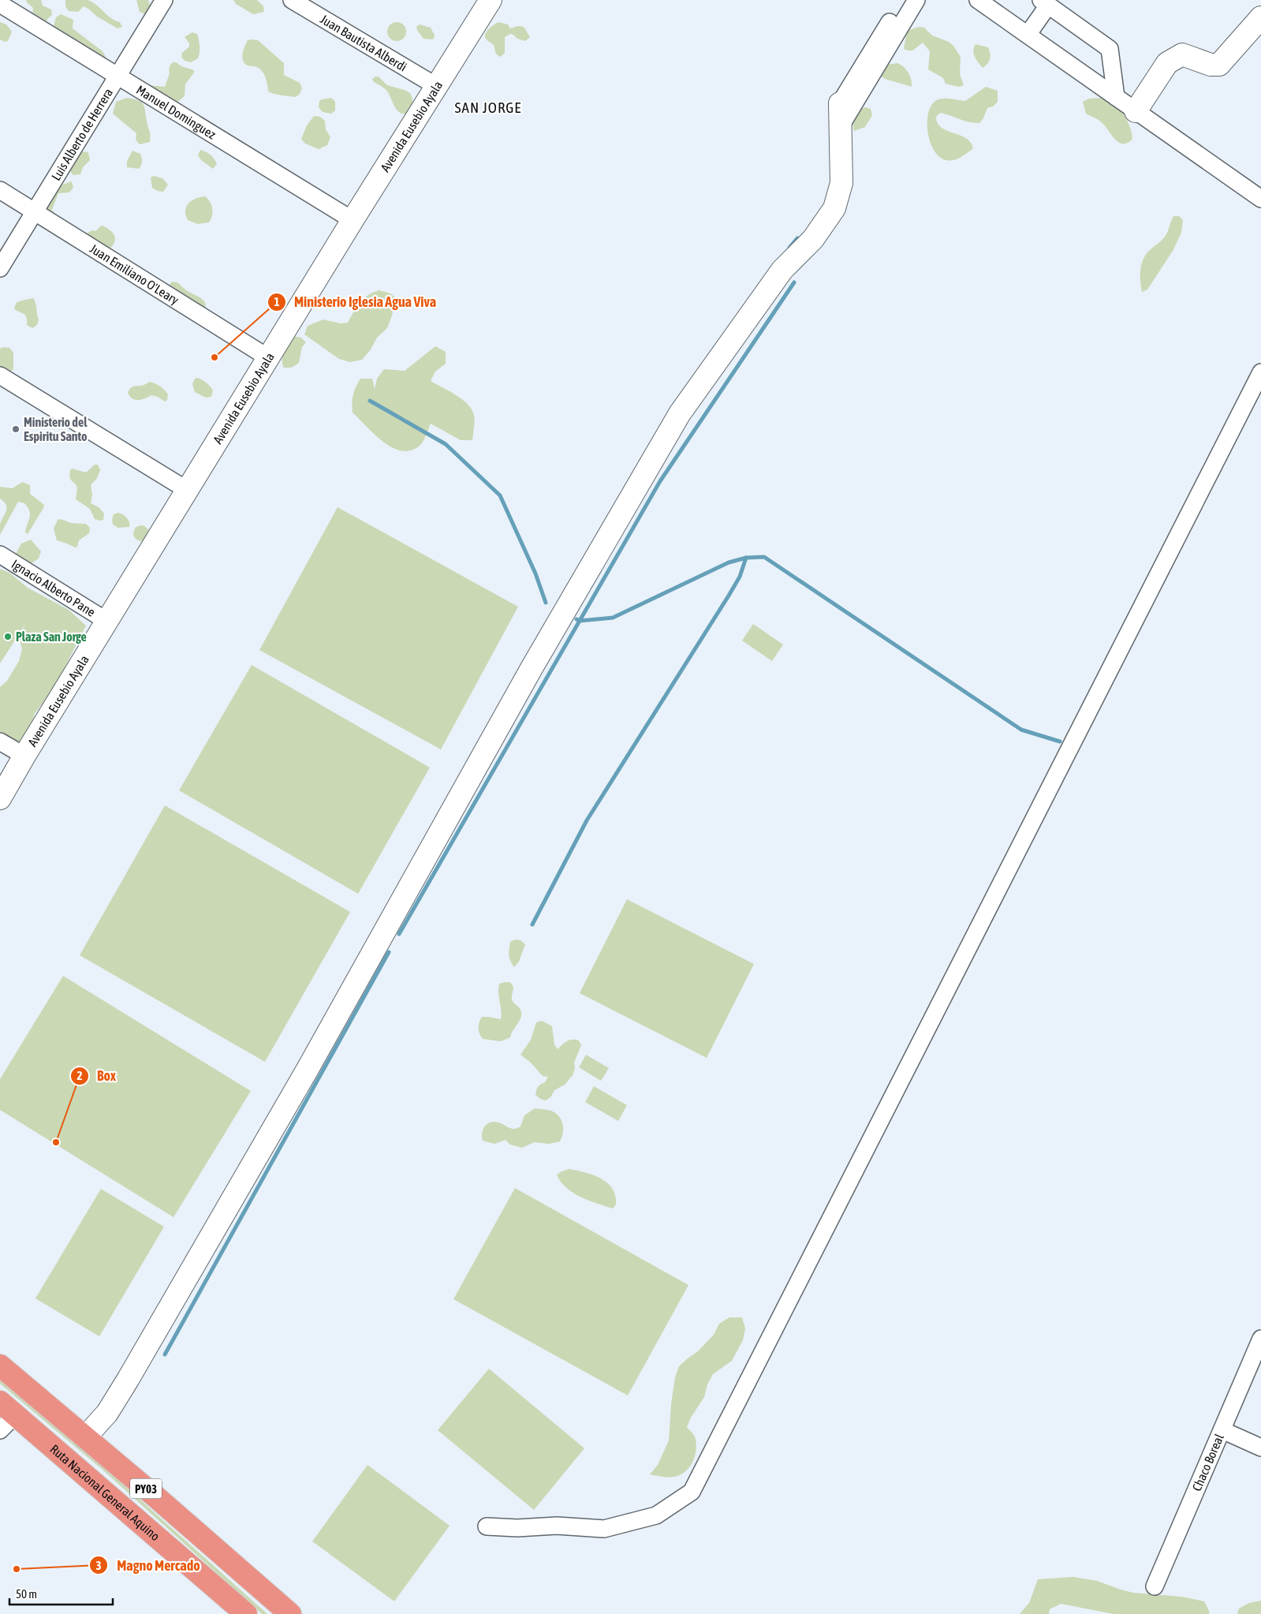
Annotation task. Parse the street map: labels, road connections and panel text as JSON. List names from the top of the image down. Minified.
{"streets":{"highway":["PY03","Ruta Nacional General Aquino"],"street":["Juan Bautista Alberdi","Manuel Dominguez","Avenida Eusebio Ayala","Luis Alberto de Herrera","Juan Emiliano O'Leary","Ignacio Alberto Pane","Chaco Boreal"]},"crossings":[["Juan Bautista Alberdi","Avenida Eusebio Ayala"],["Manuel Dominguez","Avenida Eusebio Ayala"],["Manuel Dominguez","Luis Alberto de Herrera"],["Avenida Eusebio Ayala","Juan Emiliano O'Leary"],["Avenida Eusebio Ayala","Ignacio Alberto Pane"],["Luis Alberto de Herrera","Juan Emiliano O'Leary"]],"districts":["SAN JORGE"],"places":["Ministerio Iglesia Agua Viva","Ministerio del Espiritu Santo","Plaza San Jorge","Box","Magno Mercado"],"scale_bar":"50 m"}
